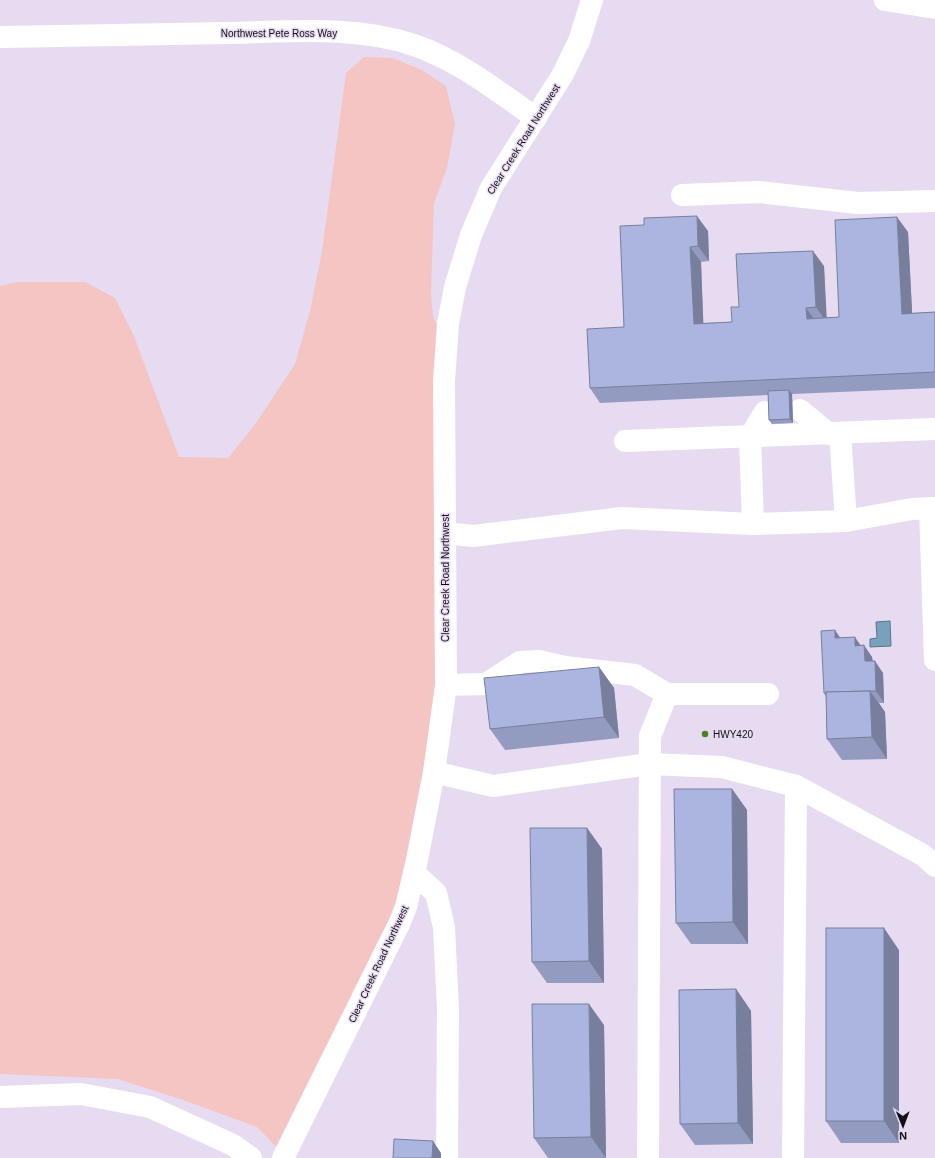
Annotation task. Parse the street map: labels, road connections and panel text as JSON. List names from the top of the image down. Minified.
{"streets":{"main road":["Northwest Pete Ross Way","Clear Creek Road Northwest"]},"crossings":[["Northwest Pete Ross Way","Clear Creek Road Northwest"]],"places":["HWY420"],"north":"bottom"}
